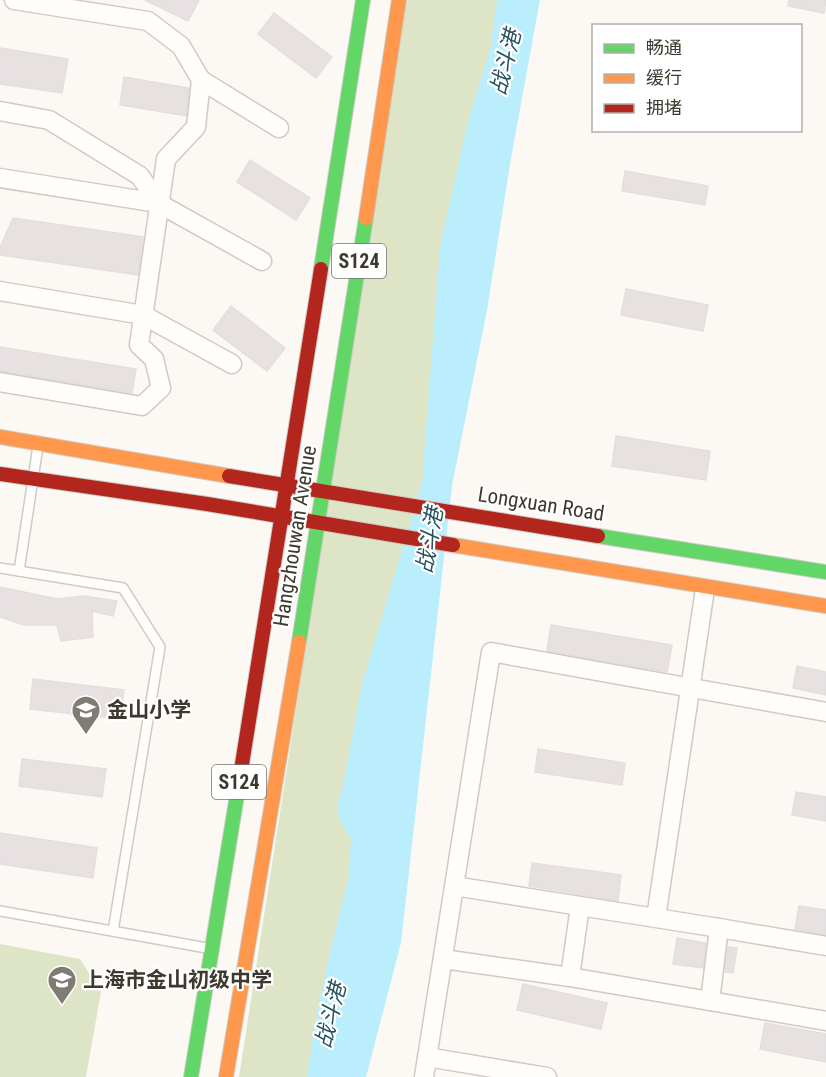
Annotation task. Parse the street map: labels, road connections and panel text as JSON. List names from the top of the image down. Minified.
{"streets":{"main road":["S124","Longxuan Road","Hangzhouwan Avenue"]},"crossings":[["Longxuan Road","Hangzhouwan Avenue"]],"water":["战斗港"],"places":{"school or university":["金山小学","上海市金山初级中学"]},"legend":["畅通","缓行","拥堵"]}
